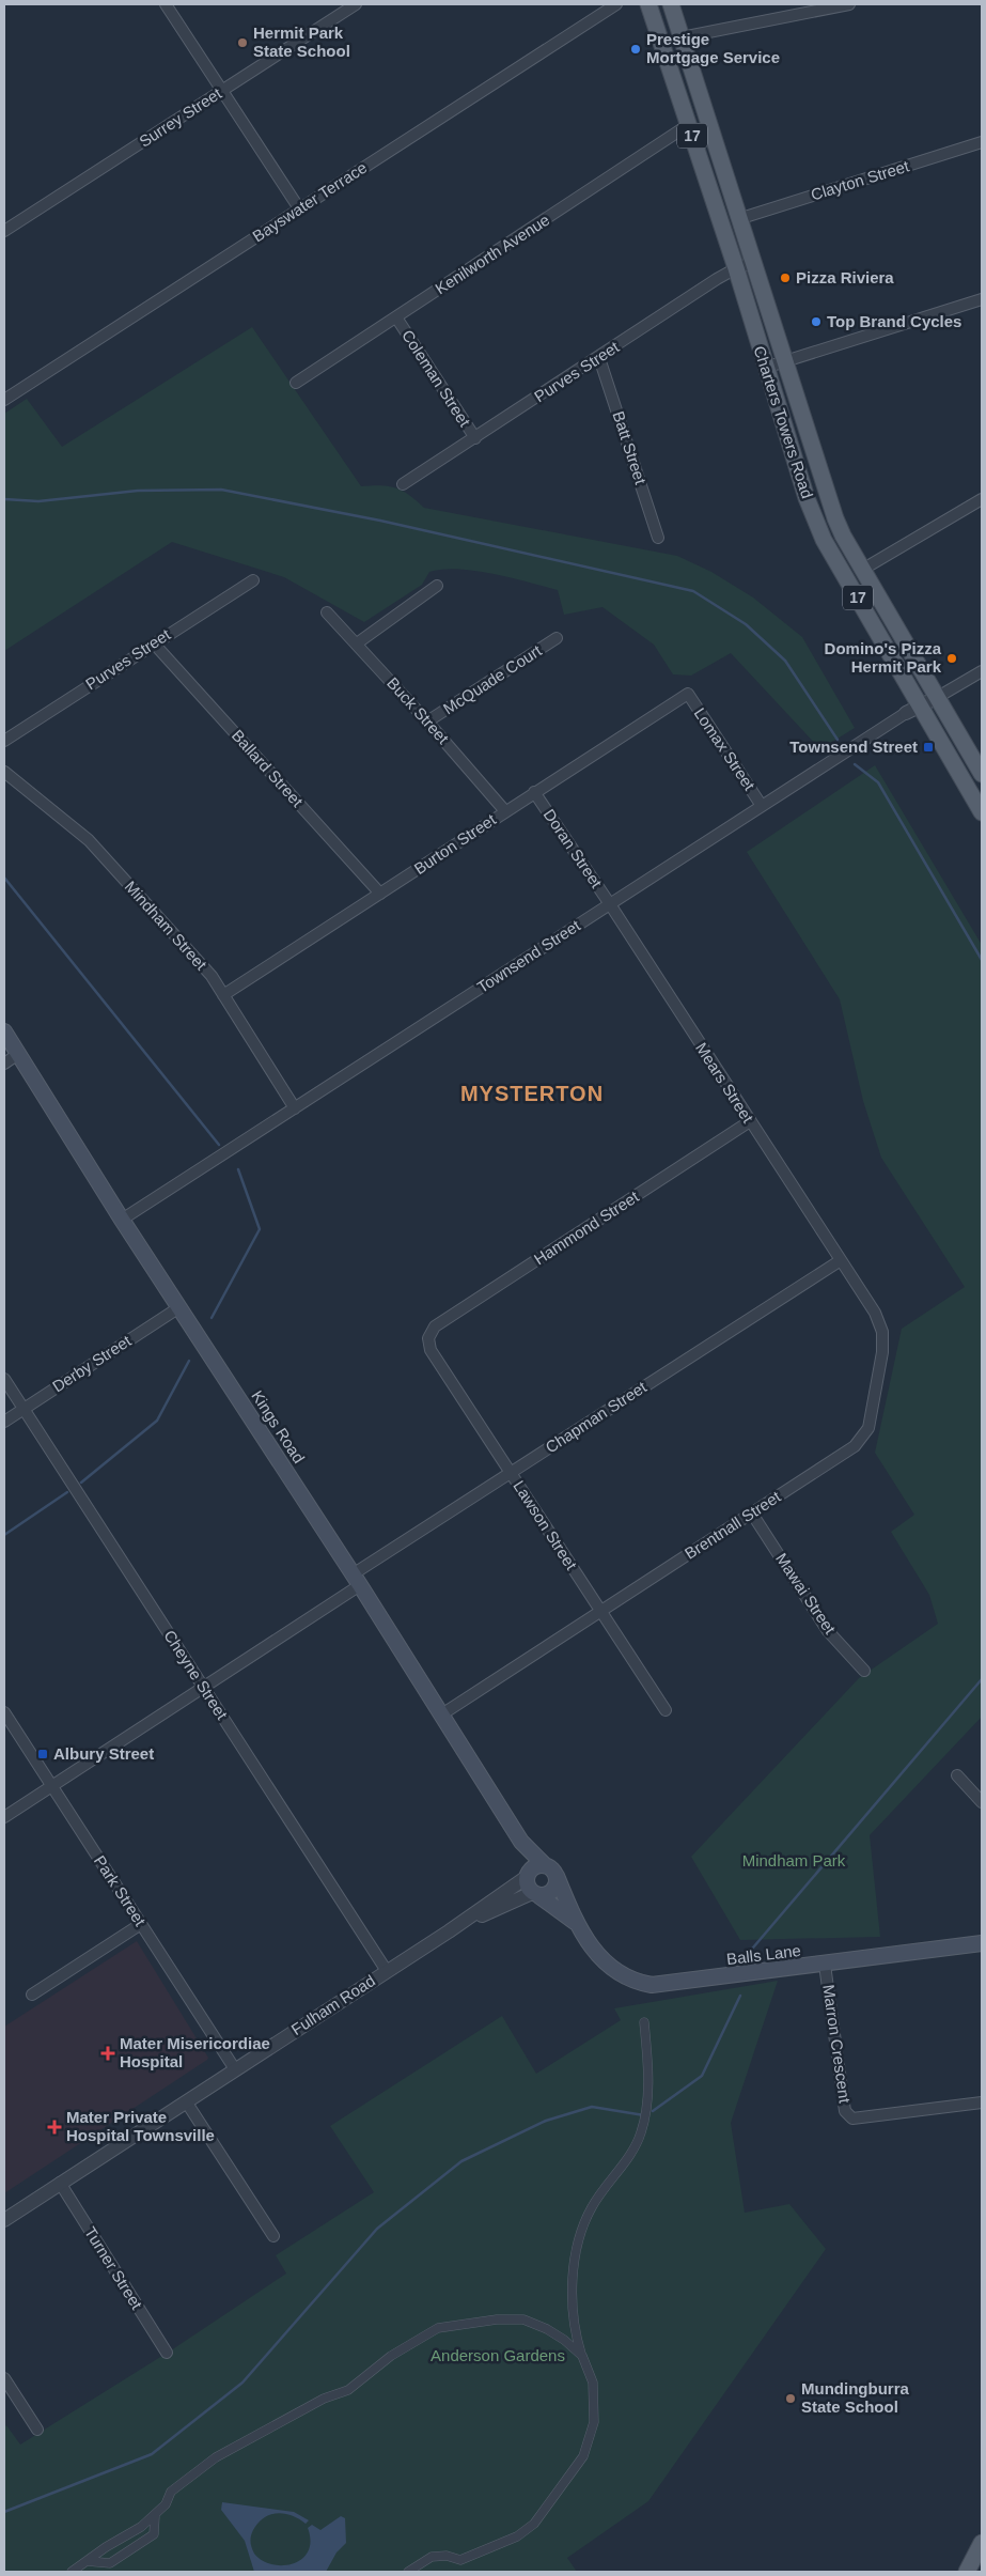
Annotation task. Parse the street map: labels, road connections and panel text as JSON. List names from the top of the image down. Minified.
{"streets":{"main road":["17","Charters Towers Road","Kings Road","Balls Lane"],"street":["Surrey Street","Clayton Street","Bayswater Terrace","Kenilworth Avenue","Purves Street","Coleman Street","Batt Street","McQuade Court","Buck Street","Lomax Street","Ballard Street","Burton Street","Doran Street","Mindham Street","Townsend Street","Mears Street","Hammond Street","Derby Street","Chapman Street","Lawson Street","Brentnall Street","Mawai Street","Cheyne Street","Park Street","Fulham Road","Marron Crescent","Turner Street"]},"crossings":[["Clayton Street","Charters Towers Road"],["Kenilworth Avenue","Coleman Street"],["Kenilworth Avenue","Charters Towers Road"],["Purves Street","Coleman Street"],["Purves Street","Charters Towers Road"],["Purves Street","Batt Street"],["Purves Street","Ballard Street"],["Charters Towers Road","Townsend Street"],["McQuade Court","Buck Street"],["Buck Street","Burton Street"],["Lomax Street","Burton Street"],["Lomax Street","Townsend Street"],["Ballard Street","Burton Street"],["Burton Street","Doran Street"],["Burton Street","Mindham Street"],["Doran Street","Townsend Street"],["Doran Street","Mears Street"],["Mindham Street","Townsend Street"],["Townsend Street","Mears Street"],["Townsend Street","Kings Road"],["Mears Street","Hammond Street"],["Mears Street","Chapman Street"],["Mears Street","Brentnall Street"],["Hammond Street","Lawson Street"],["Derby Street","Kings Road"],["Derby Street","Cheyne Street"],["Chapman Street","Kings Road"],["Chapman Street","Lawson Street"],["Chapman Street","Brentnall Street"],["Kings Road","Brentnall Street"],["Kings Road","Balls Lane"],["Kings Road","Fulham Road"],["Lawson Street","Brentnall Street"],["Brentnall Street","Mawai Street"],["Cheyne Street","Fulham Road"],["Park Street","Fulham Road"],["Balls Lane","Fulham Road"],["Balls Lane","Marron Crescent"],["Fulham Road","Turner Street"]],"districts":["MYSTERTON"],"parks":["Mindham Park","Anderson Gardens"],"places":{"other":["Hermit Park State School","Prestige Mortgage Service","Pizza Riviera","Top Brand Cycles","Domino's Pizza Hermit Park","Mundingburra State School"],"transit":["Townsend Street","Albury Street"],"health":["Mater Misericordiae Hospital","Mater Private Hospital Townsville"]}}
